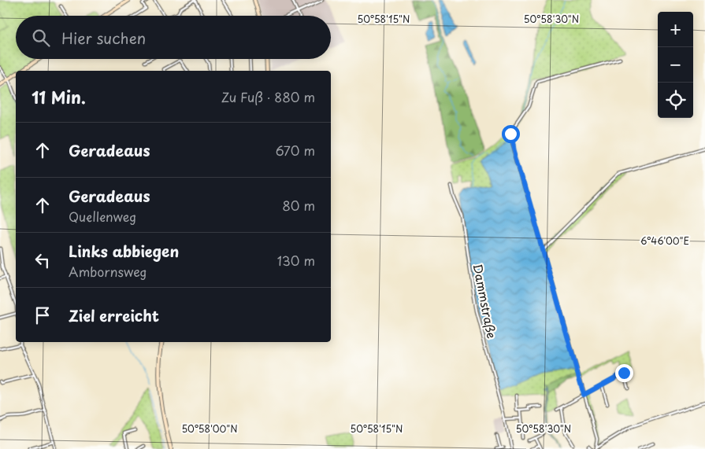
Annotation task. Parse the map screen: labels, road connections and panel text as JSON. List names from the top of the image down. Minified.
{"streets":{"street":["Dammstraße"]},"page":{"map_buttons":["+","−"],"search":"Hier suchen","heading":["11 Min.","Zu Fuß · 880 m"],"list":[["Geradeaus","670 m"],["Geradeaus","Quellenweg","80 m"],["Links abbiegen","Ambornsweg","130 m"],"Ziel erreicht"]},"coordinates":["50°58'15\"N","50°58'30\"N","6°46'00\"E","50°58'00\"N"]}
